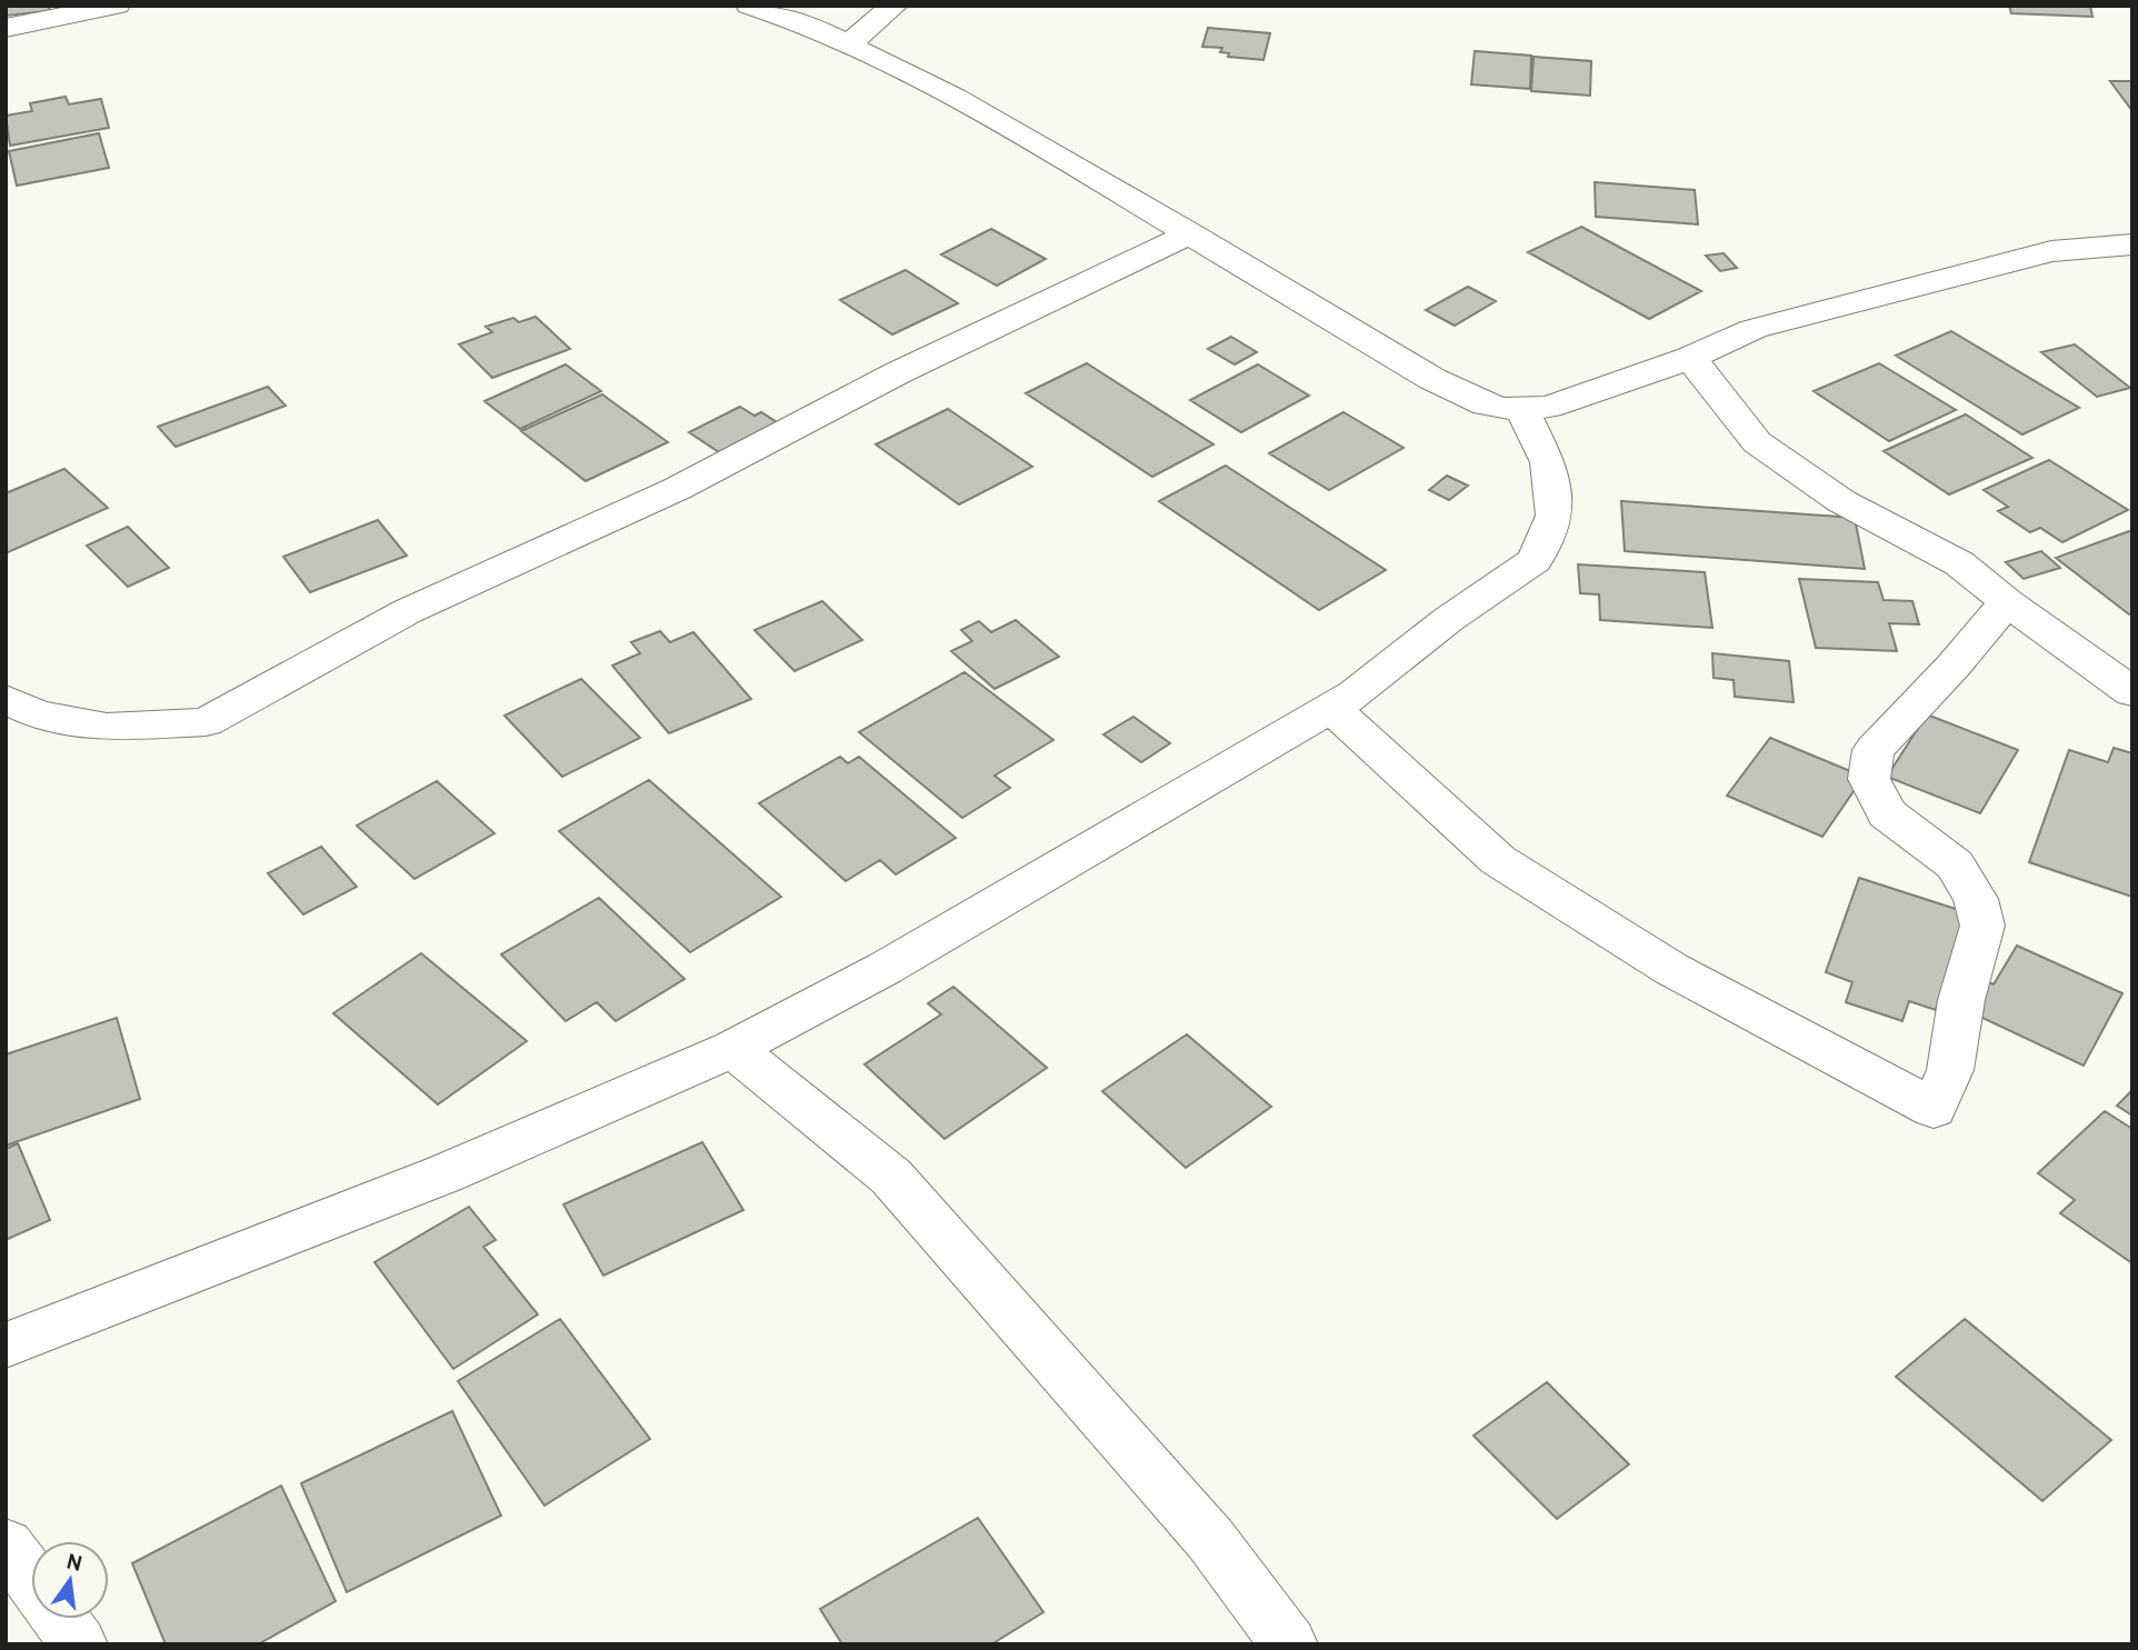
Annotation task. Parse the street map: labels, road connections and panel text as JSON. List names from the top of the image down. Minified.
{"north":"top"}
